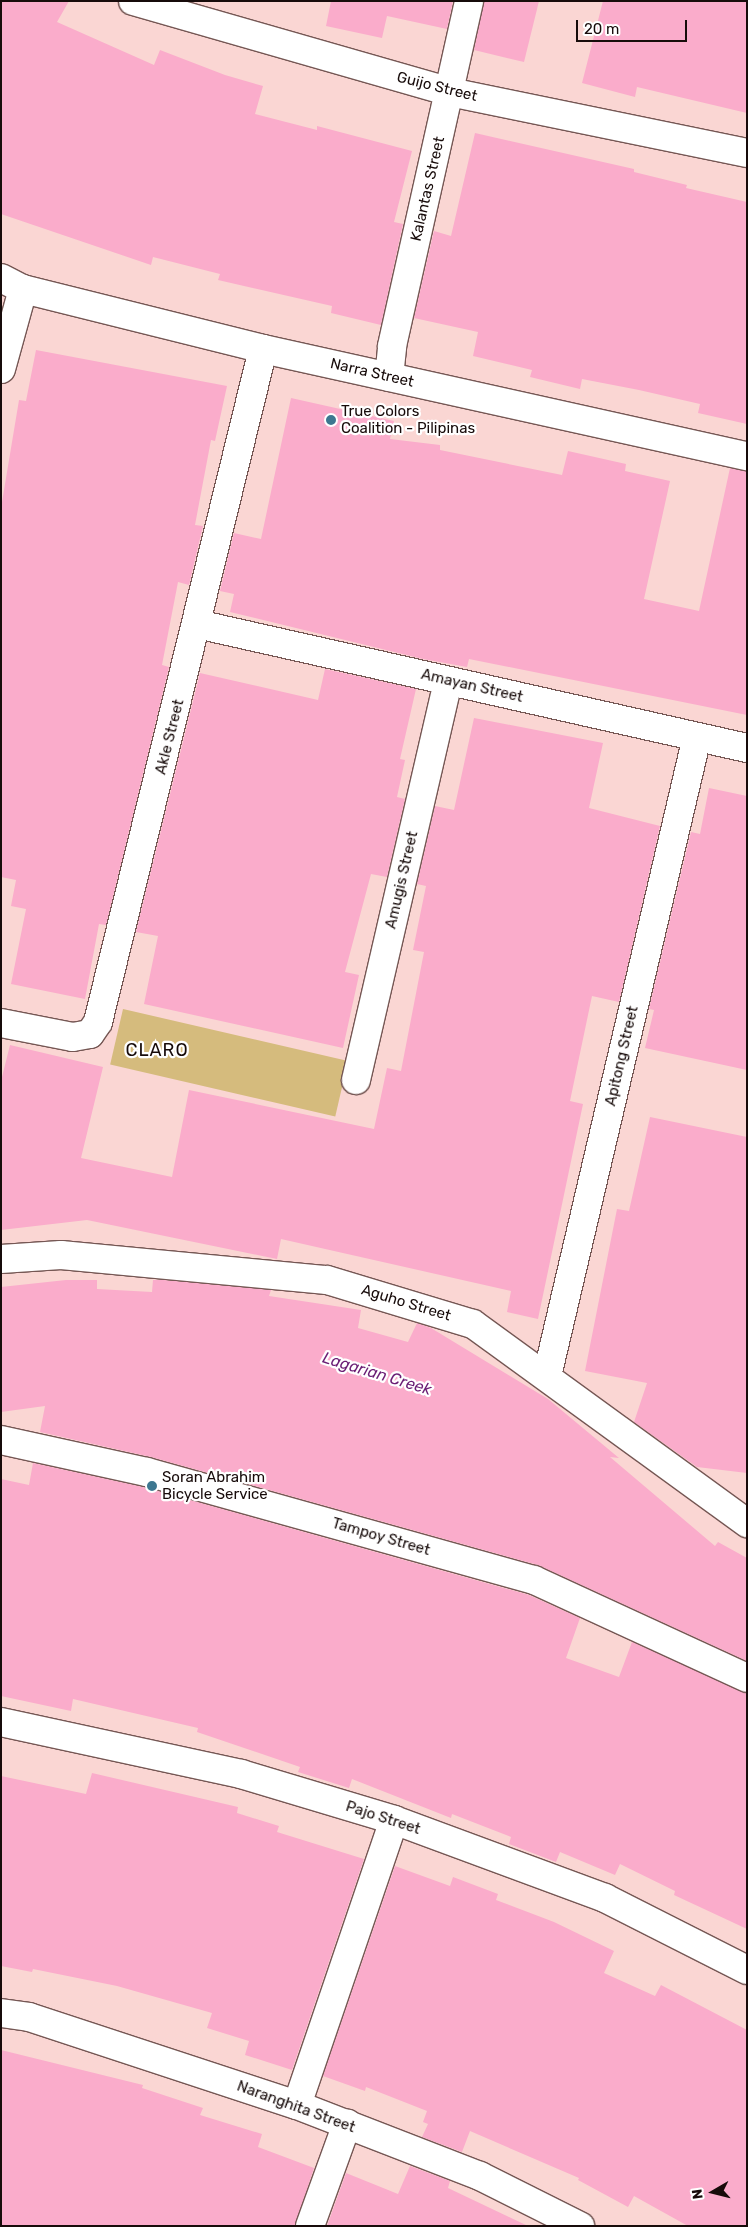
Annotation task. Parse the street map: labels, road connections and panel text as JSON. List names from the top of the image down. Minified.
{"streets":{"street":["Guijo Street","Kalantas Street","Narra Street","Amayan Street","Akle Street","Amugis Street","Apitong Street","Aguho Street","Tampoy Street","Pajo Street","Naranghita Street"]},"crossings":[["Guijo Street","Kalantas Street"],["Kalantas Street","Narra Street"],["Narra Street","Akle Street"],["Amayan Street","Akle Street"],["Amayan Street","Amugis Street"],["Amayan Street","Apitong Street"],["Apitong Street","Aguho Street"]],"districts":["CLARO"],"water":["Lagarian Creek"],"places":["True Colors Coalition - Pilipinas","Soran Abrahim Bicycle Service"],"scale_bar":"20 m","north":"left"}
